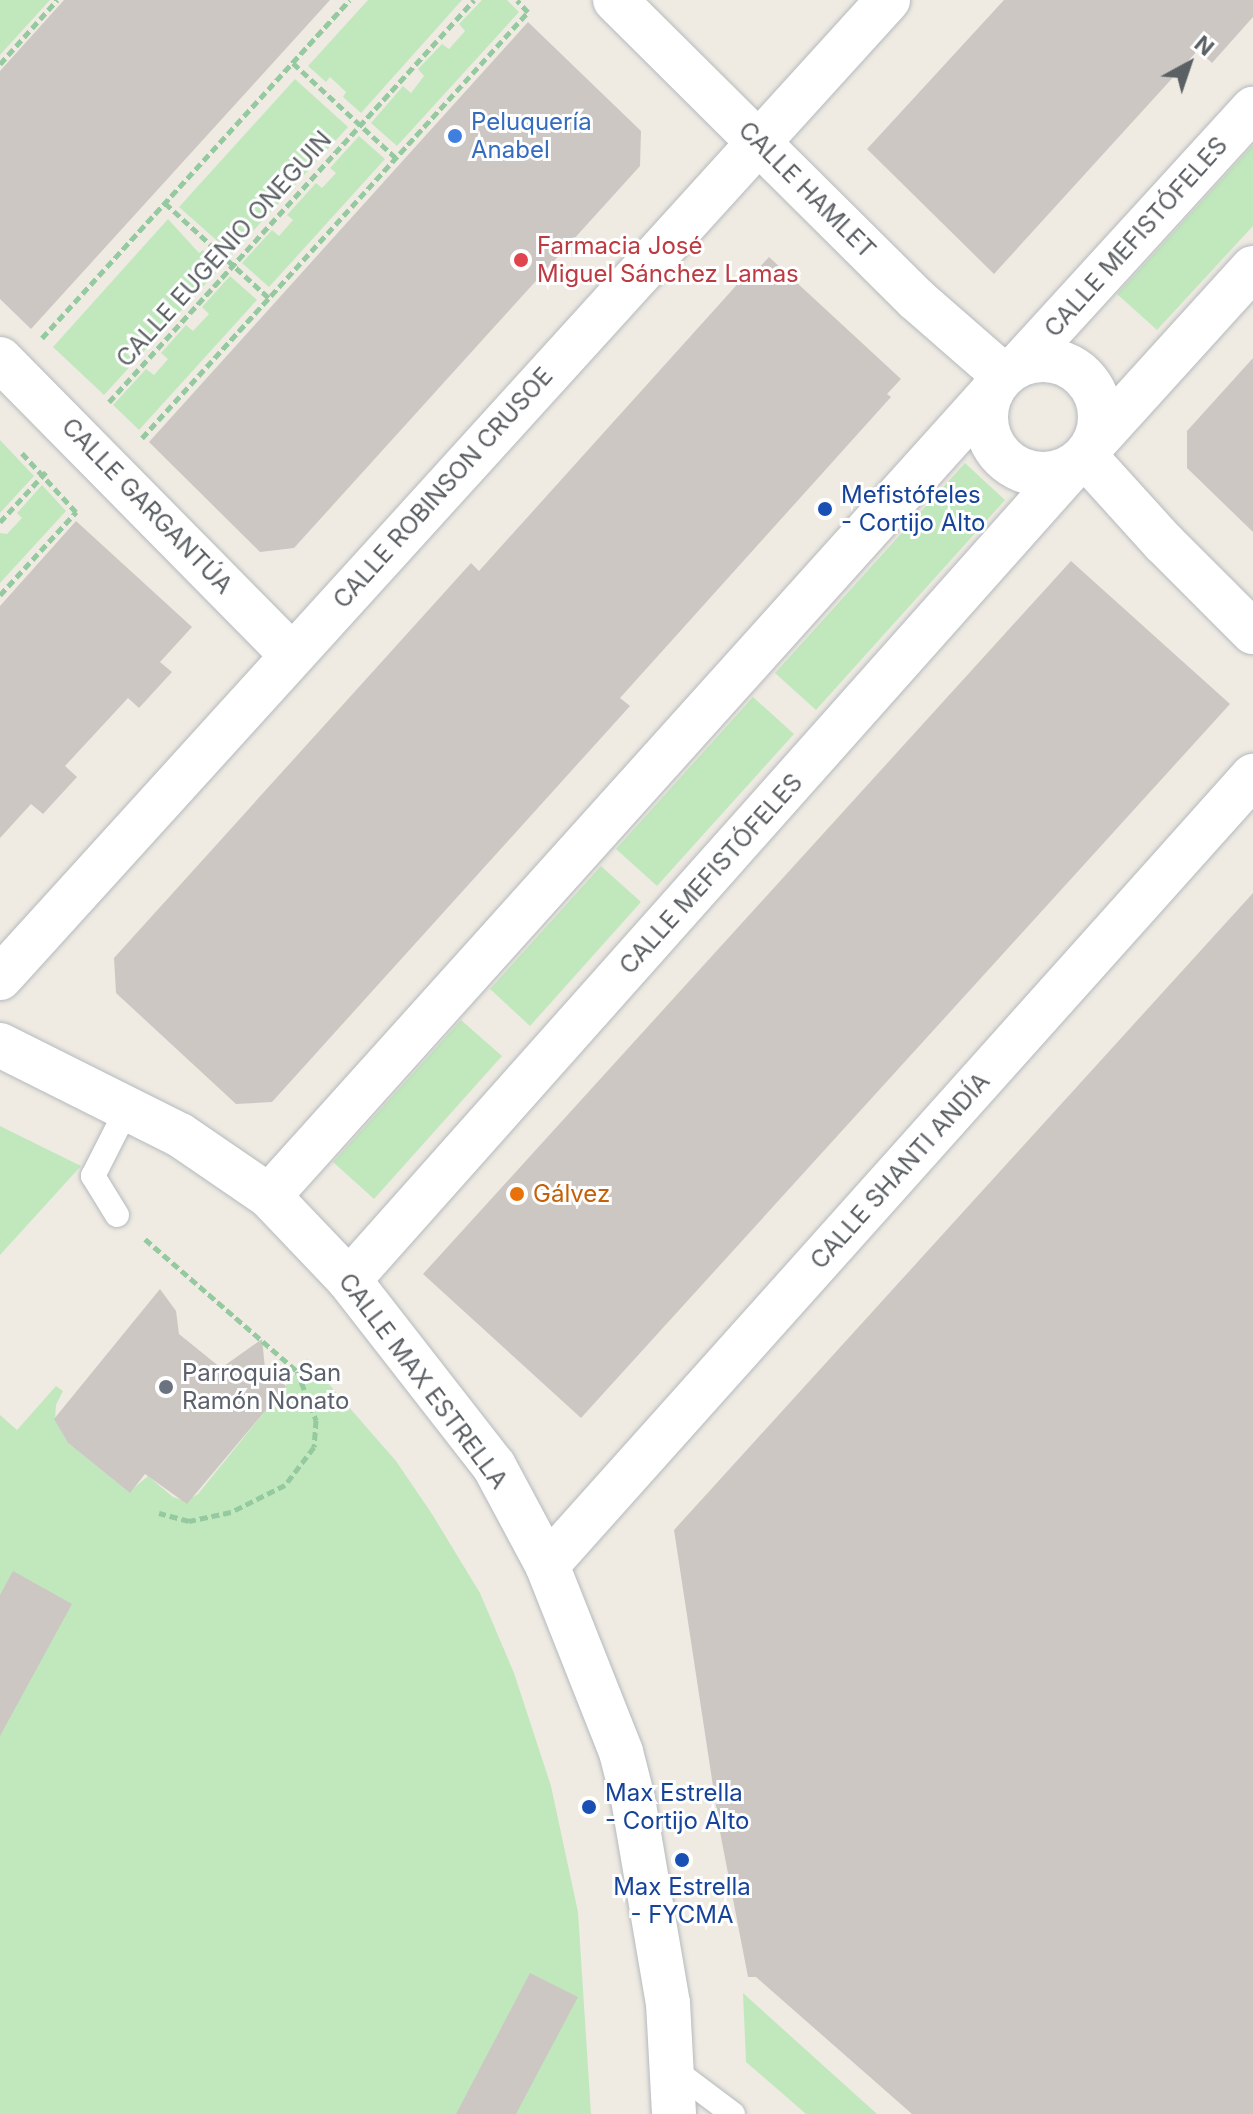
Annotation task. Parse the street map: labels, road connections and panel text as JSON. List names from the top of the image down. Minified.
{"streets":{"street":["CALLE HAMLET","CALLE MEFISTÓFELES","CALLE ROBINSON CRUSOE","CALLE GARGANTÚA","CALLE SHANTI ANDÍA","CALLE MAX ESTRELLA"],"path":["CALLE EUGENIO ONEGUIN"]},"crossings":[["CALLE HAMLET","CALLE MEFISTÓFELES"],["CALLE HAMLET","CALLE ROBINSON CRUSOE"],["CALLE MEFISTÓFELES","CALLE MAX ESTRELLA"],["CALLE EUGENIO ONEGUIN","CALLE GARGANTÚA"],["CALLE ROBINSON CRUSOE","CALLE GARGANTÚA"],["CALLE SHANTI ANDÍA","CALLE MAX ESTRELLA"]],"places":["Peluquería Anabel","Farmacia José Miguel Sánchez Lamas","Mefistófeles - Cortijo Alto","Gálvez","Parroquia San Ramón Nonato","Max Estrella - Cortijo Alto","Max Estrella - FYCMA"],"north":"top right"}
